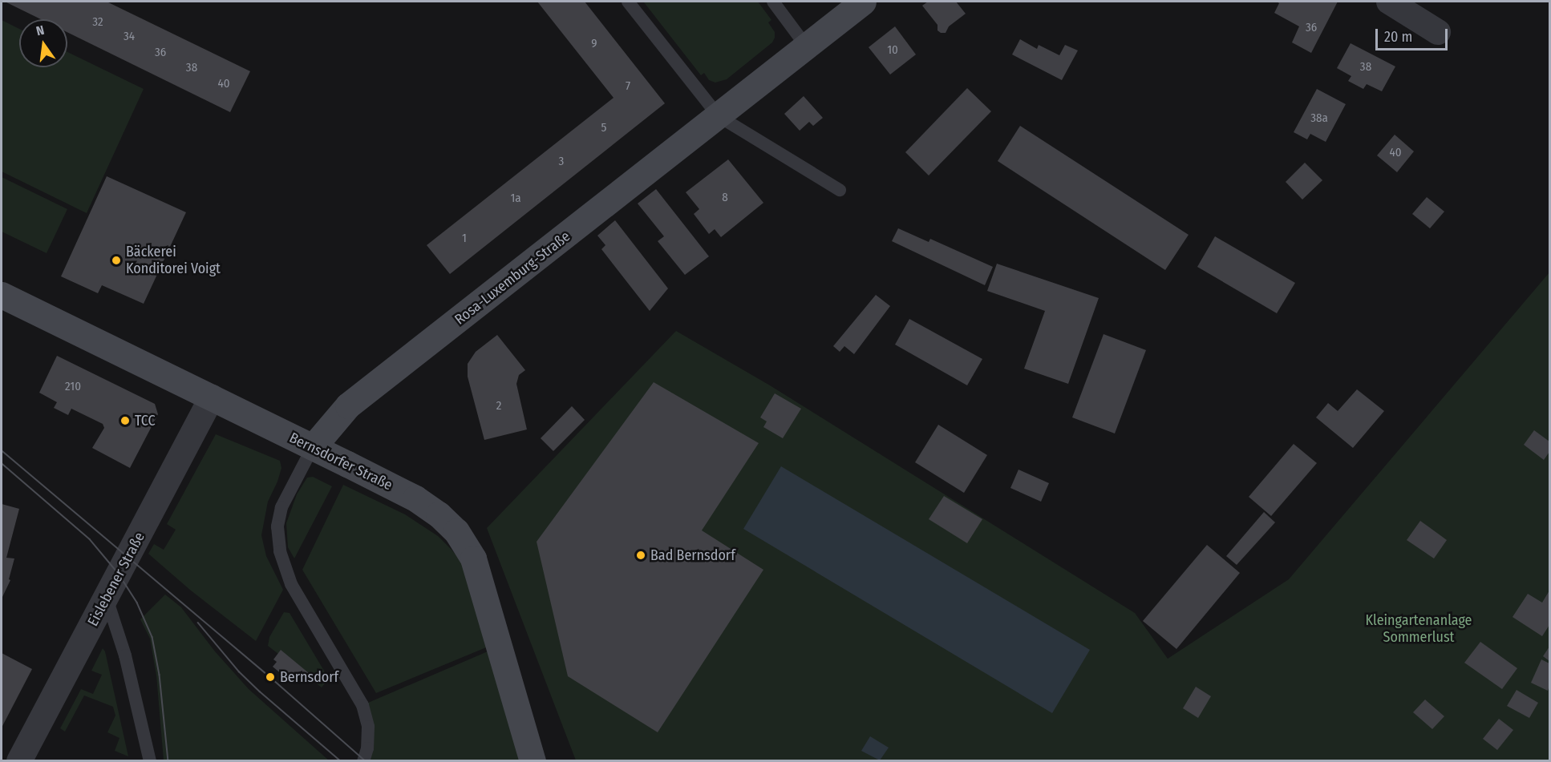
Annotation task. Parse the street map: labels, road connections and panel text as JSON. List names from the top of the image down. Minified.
{"streets":{"street":["Rosa-Luxemburg-Straße","Bernsdorfer Straße","Eislebener Straße"]},"crossings":[["Rosa-Luxemburg-Straße","Bernsdorfer Straße"],["Bernsdorfer Straße","Eislebener Straße"]],"parks":["Kleingartenanlage Sommerlust"],"places":["Bäckerei Konditorei Voigt","TCC","Bad Bernsdorf","Bernsdorf"],"house_numbers":["32","36","34","9","10","36","38","38","40","7","38a","5","40","3","8","1a","1","210","2"],"scale_bar":"20 m","north":"top"}
